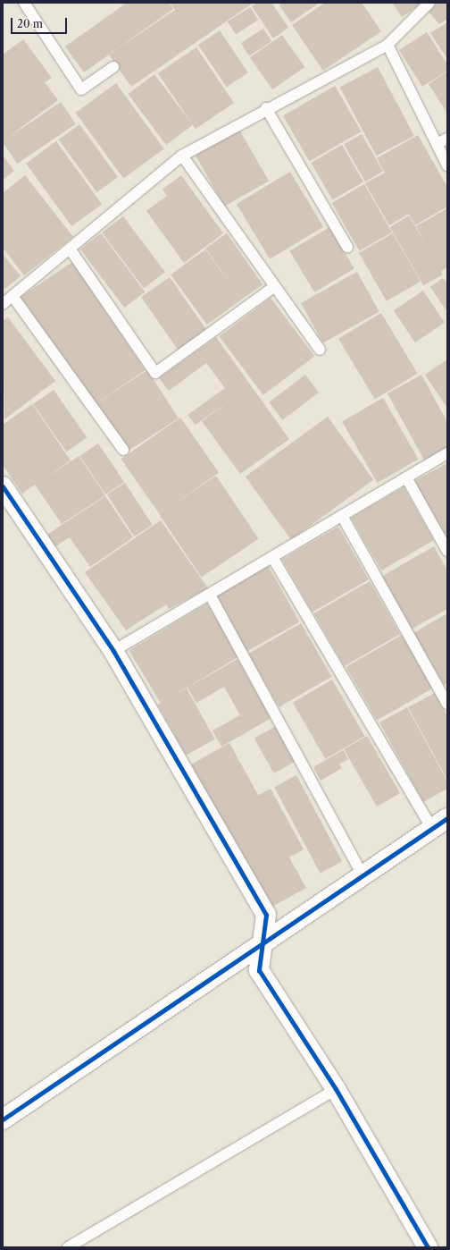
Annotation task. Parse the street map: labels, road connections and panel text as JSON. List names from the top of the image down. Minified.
{"scale_bar":"20 m"}
